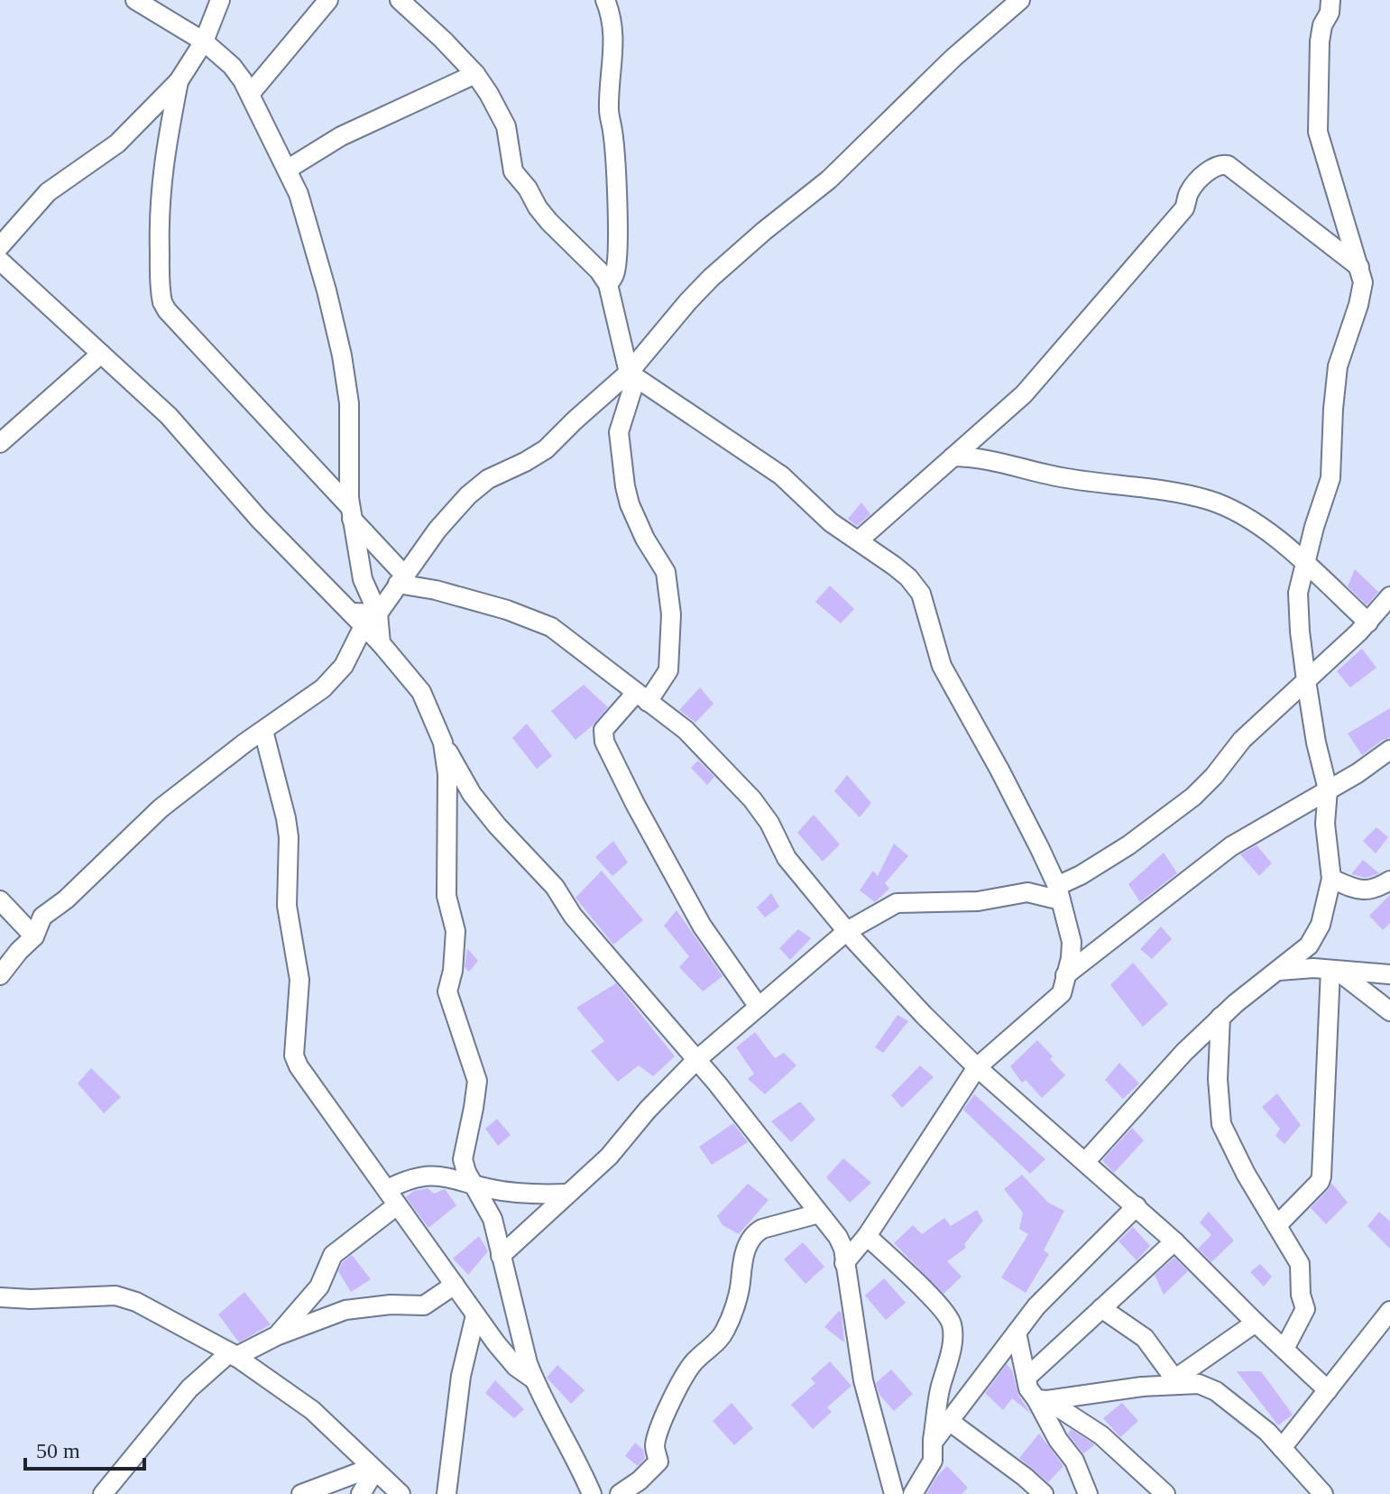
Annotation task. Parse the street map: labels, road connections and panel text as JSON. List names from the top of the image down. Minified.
{"scale_bar":"50 m"}
